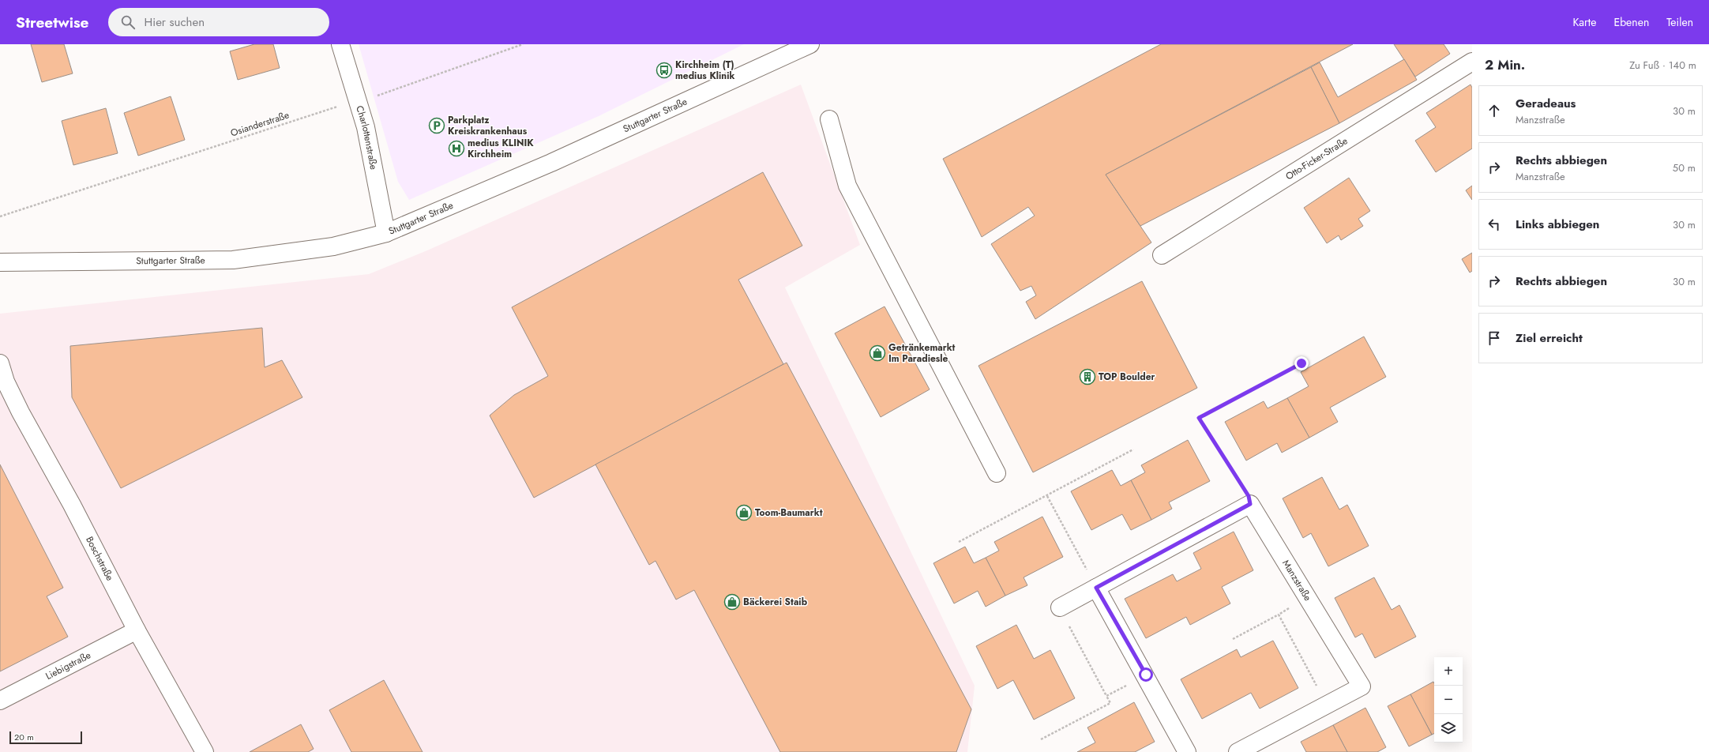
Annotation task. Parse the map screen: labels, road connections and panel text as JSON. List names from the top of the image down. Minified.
{"streets":{"street":["Stuttgarter Straße","Charlottenstraße","Otto-Ficker-Straße","Boschstraße","Manzstraße","Liebigstraße"],"path":["Osianderstraße"]},"crossings":[["Stuttgarter Straße","Charlottenstraße"],["Osianderstraße","Charlottenstraße"],["Boschstraße","Liebigstraße"]],"places":{"bus stop":["Kirchheim (T) medius Klinik"],"parking":["Parkplatz Kreiskrankenhaus"],"hospital":["medius KLINIK Kirchheim"],"shop":["Getränkemarkt Im Paradiesle","Toom-Baumarkt","Bäckerei Staib"],"building":["TOP Boulder"]},"scale_bar":"20 m","page":{"header":"Streetwise","search":"Hier suchen","nav":["Karte","Ebenen","Teilen"],"heading":["2 Min.","Zu Fuß · 140 m"],"list":[["Geradeaus","Manzstraße","30 m"],["Rechts abbiegen","Manzstraße","50 m"],["Links abbiegen","30 m"],["Rechts abbiegen","30 m"],"Ziel erreicht"],"map_buttons":["+","−"],"scale":"20 m"}}
